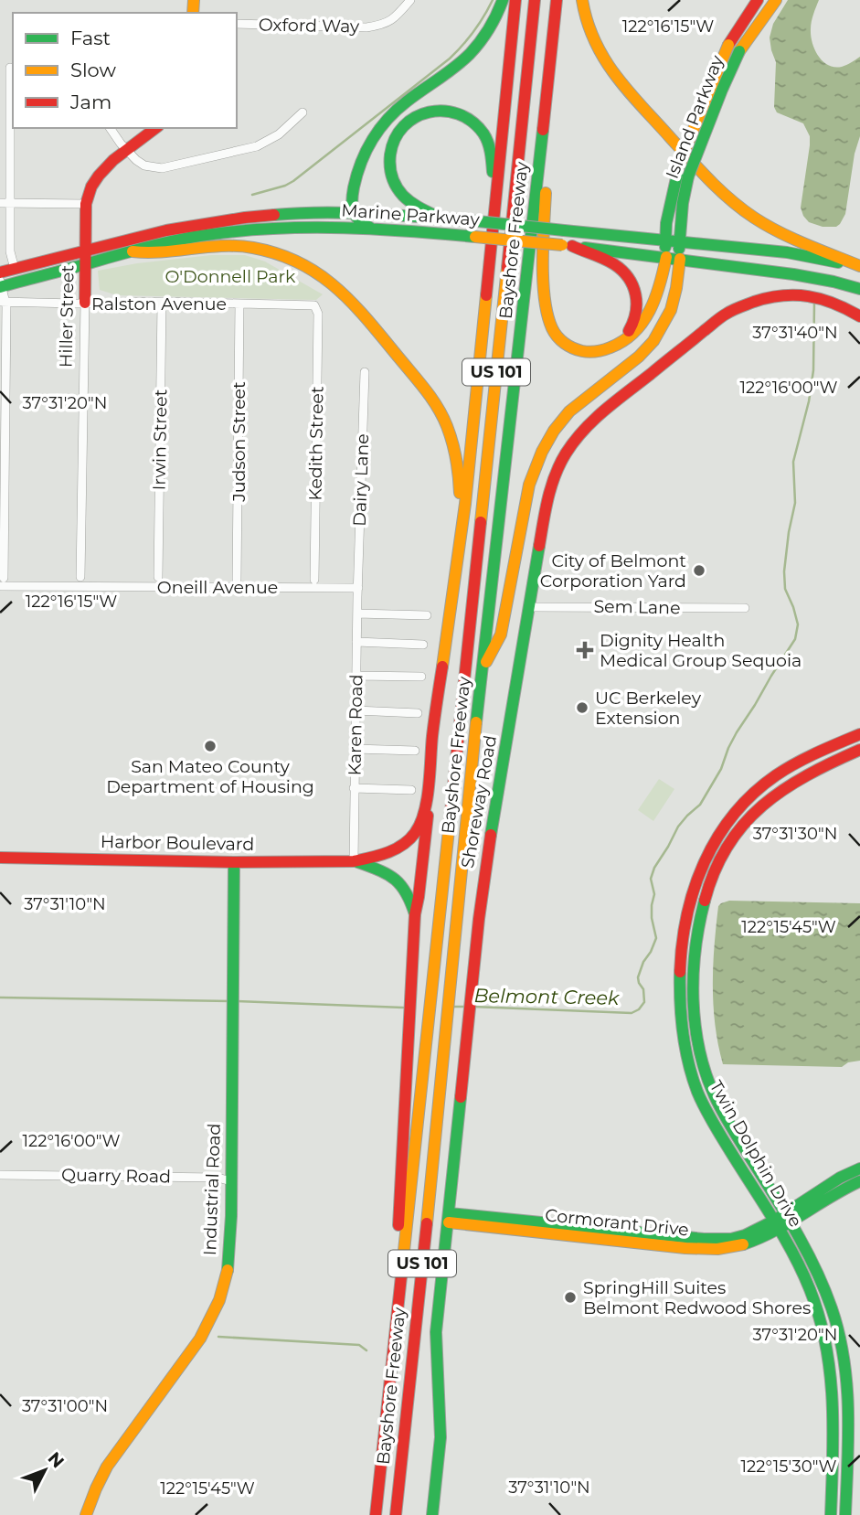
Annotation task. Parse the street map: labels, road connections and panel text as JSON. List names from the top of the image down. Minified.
{"streets":{"main road":["Island Parkway","Marine Parkway","Bayshore Freeway","Hiller Street","US 101","Shoreway Road","Harbor Boulevard","Twin Dolphin Drive","Industrial Road","Cormorant Drive"],"street":["Oxford Way","Ralston Avenue","Irwin Street","Judson Street","Kedith Street","Dairy Lane","Oneill Avenue","Sem Lane","Karen Road","Quarry Road"]},"crossings":[["Island Parkway","Marine Parkway"],["Island Parkway","Bayshore Freeway"],["Marine Parkway","Hiller Street"],["Ralston Avenue","Hiller Street"],["Ralston Avenue","Irwin Street"],["Ralston Avenue","Judson Street"],["Ralston Avenue","Kedith Street"],["Dairy Lane","Oneill Avenue"],["Dairy Lane","Karen Road"],["Oneill Avenue","Karen Road"],["Sem Lane","Shoreway Road"],["Karen Road","Harbor Boulevard"],["Shoreway Road","Cormorant Drive"],["Harbor Boulevard","Industrial Road"],["Twin Dolphin Drive","Cormorant Drive"],["Quarry Road","Industrial Road"]],"water":["Belmont Creek"],"parks":["O'Donnell Park"],"places":{"other":["City of Belmont Corporation Yard","UC Berkeley Extension","San Mateo County Department of Housing","SpringHill Suites Belmont Redwood Shores"],"health":["Dignity Health Medical Group Sequoia"]},"legend":["Fast","Slow","Jam"],"north":"top right","coordinates":["122°16'15\"W","37°31'40\"N","122°16'00\"W","37°31'20\"N","37°31'30\"N","37°31'10\"N","122°15'45\"W","37°31'00\"N","122°15'30\"W"]}
